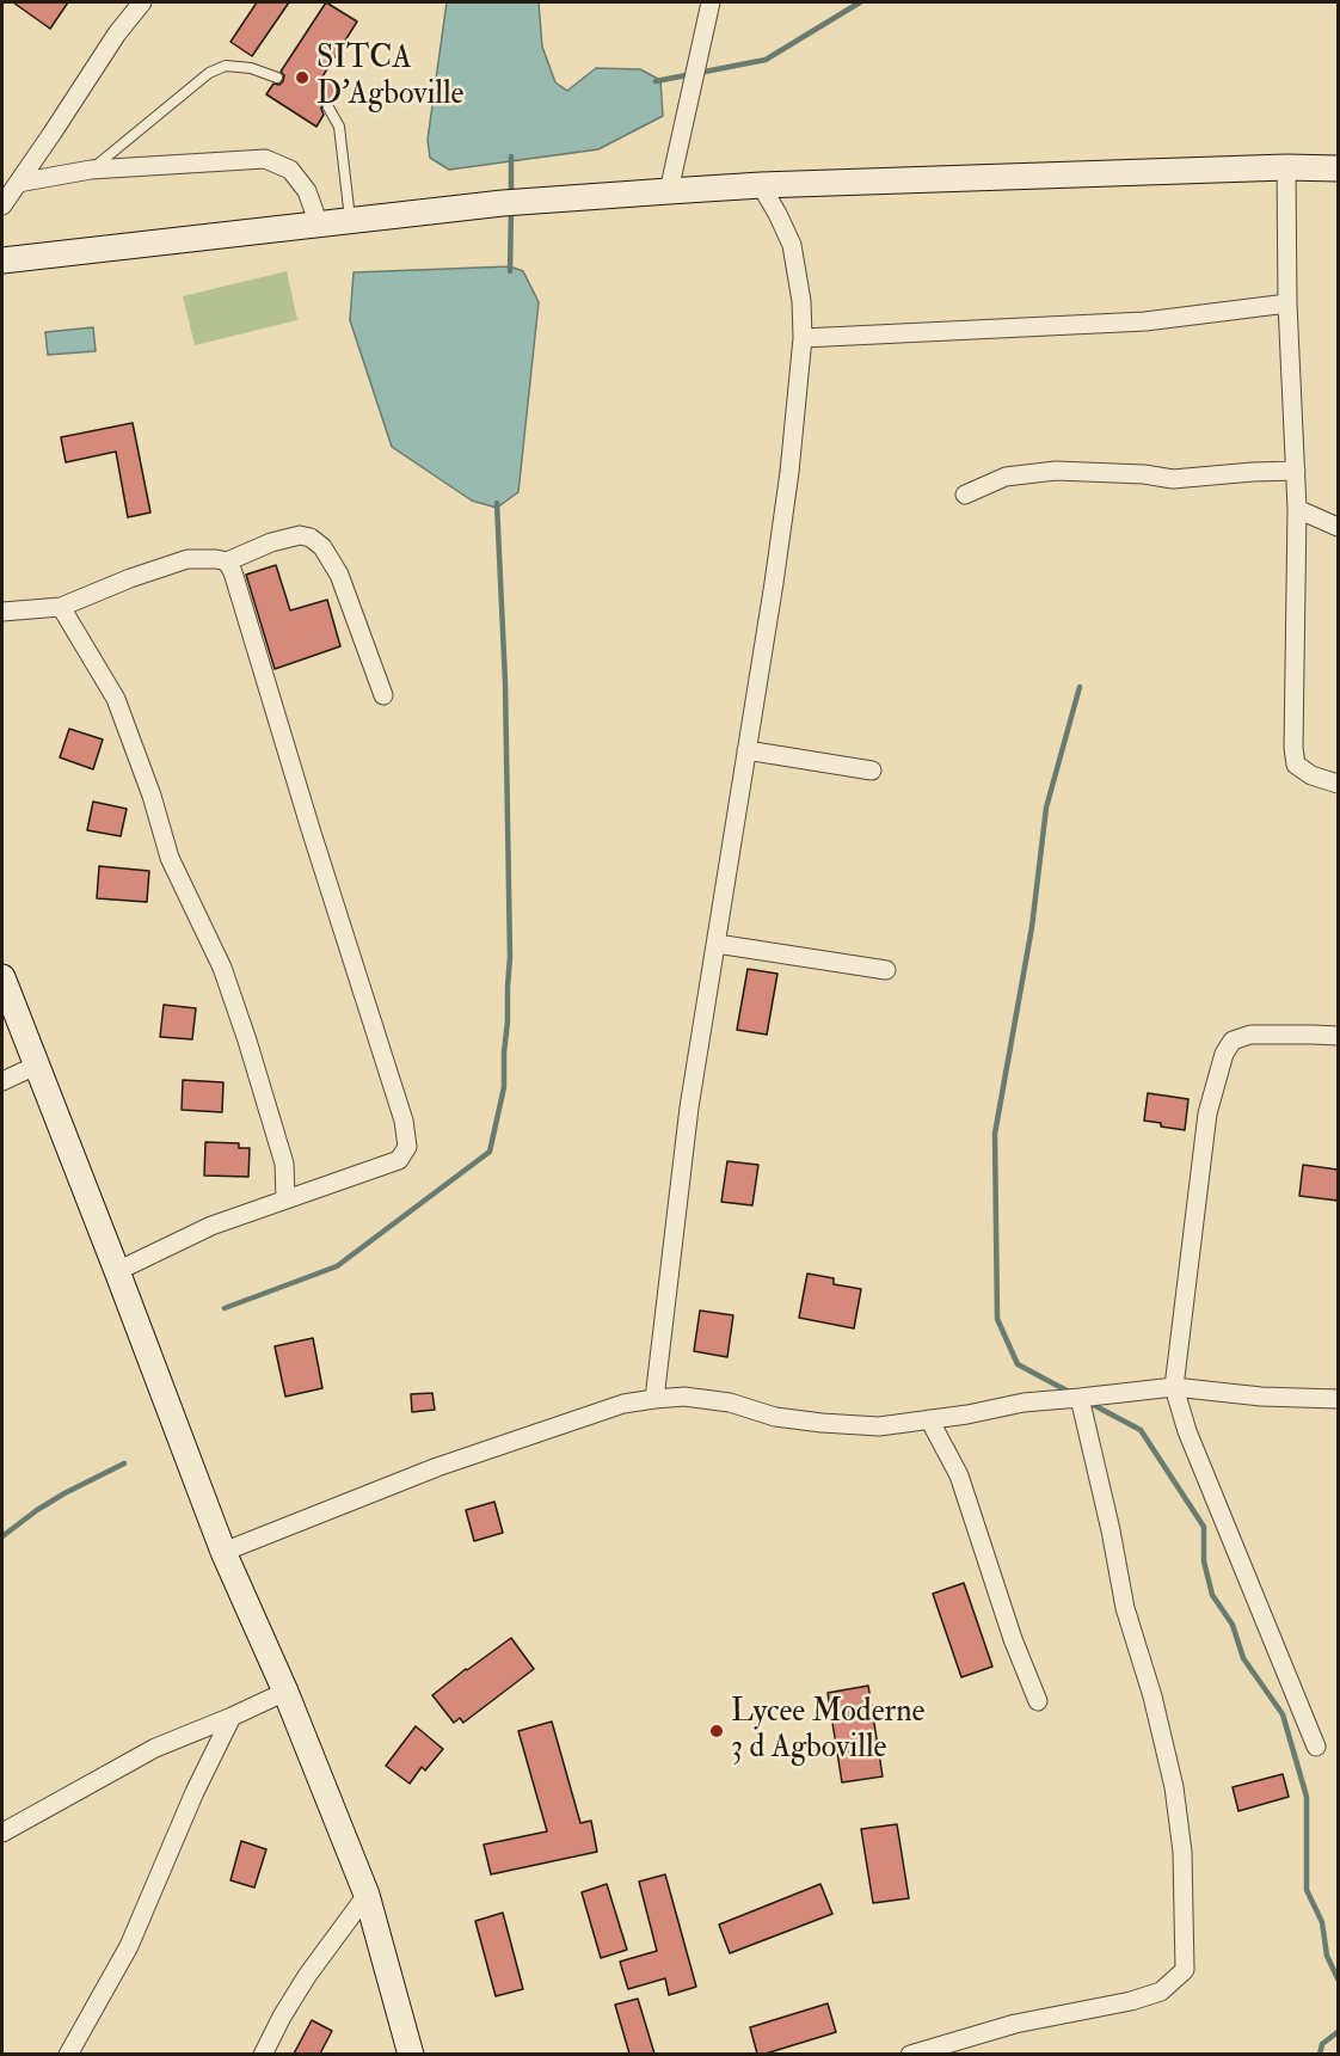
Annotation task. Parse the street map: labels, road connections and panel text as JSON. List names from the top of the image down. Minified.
{"places":["SITCA D'Agboville","Lycee Moderne 3 d Agboville"]}
